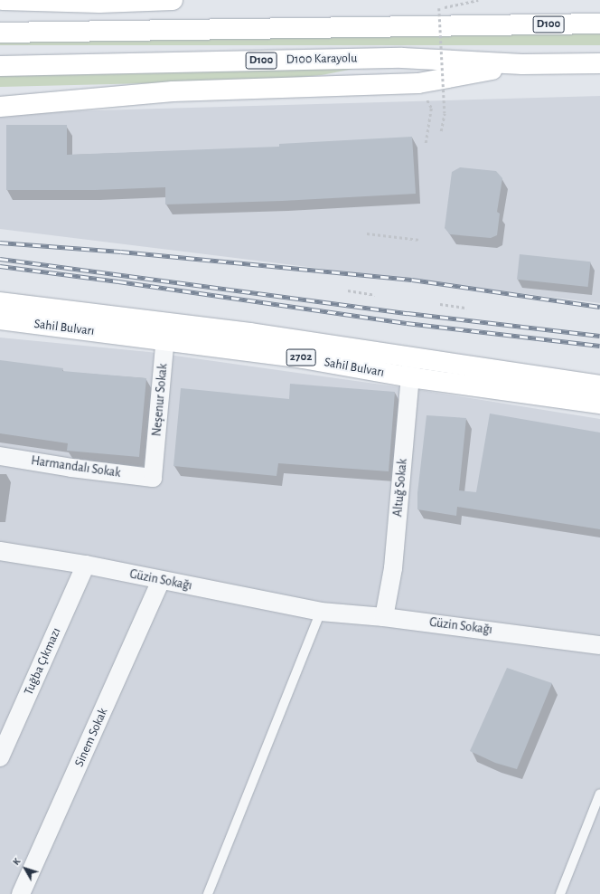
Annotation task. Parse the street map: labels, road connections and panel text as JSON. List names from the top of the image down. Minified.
{"streets":{"main road":["D100","D100 Karayolu","Sahil Bulvarı","2702"],"street":["Neşenur Sokak","Harmandalı Sokak","Altuğ Sokak","Güzin Sokağı","Tuğba Çıkmazı","Sinem Sokak"]},"crossings":[["Sahil Bulvarı","Neşenur Sokak"],["Sahil Bulvarı","Altuğ Sokak"],["Neşenur Sokak","Harmandalı Sokak"],["Altuğ Sokak","Güzin Sokağı"],["Güzin Sokağı","Tuğba Çıkmazı"],["Güzin Sokağı","Sinem Sokak"]],"north":"top left"}
